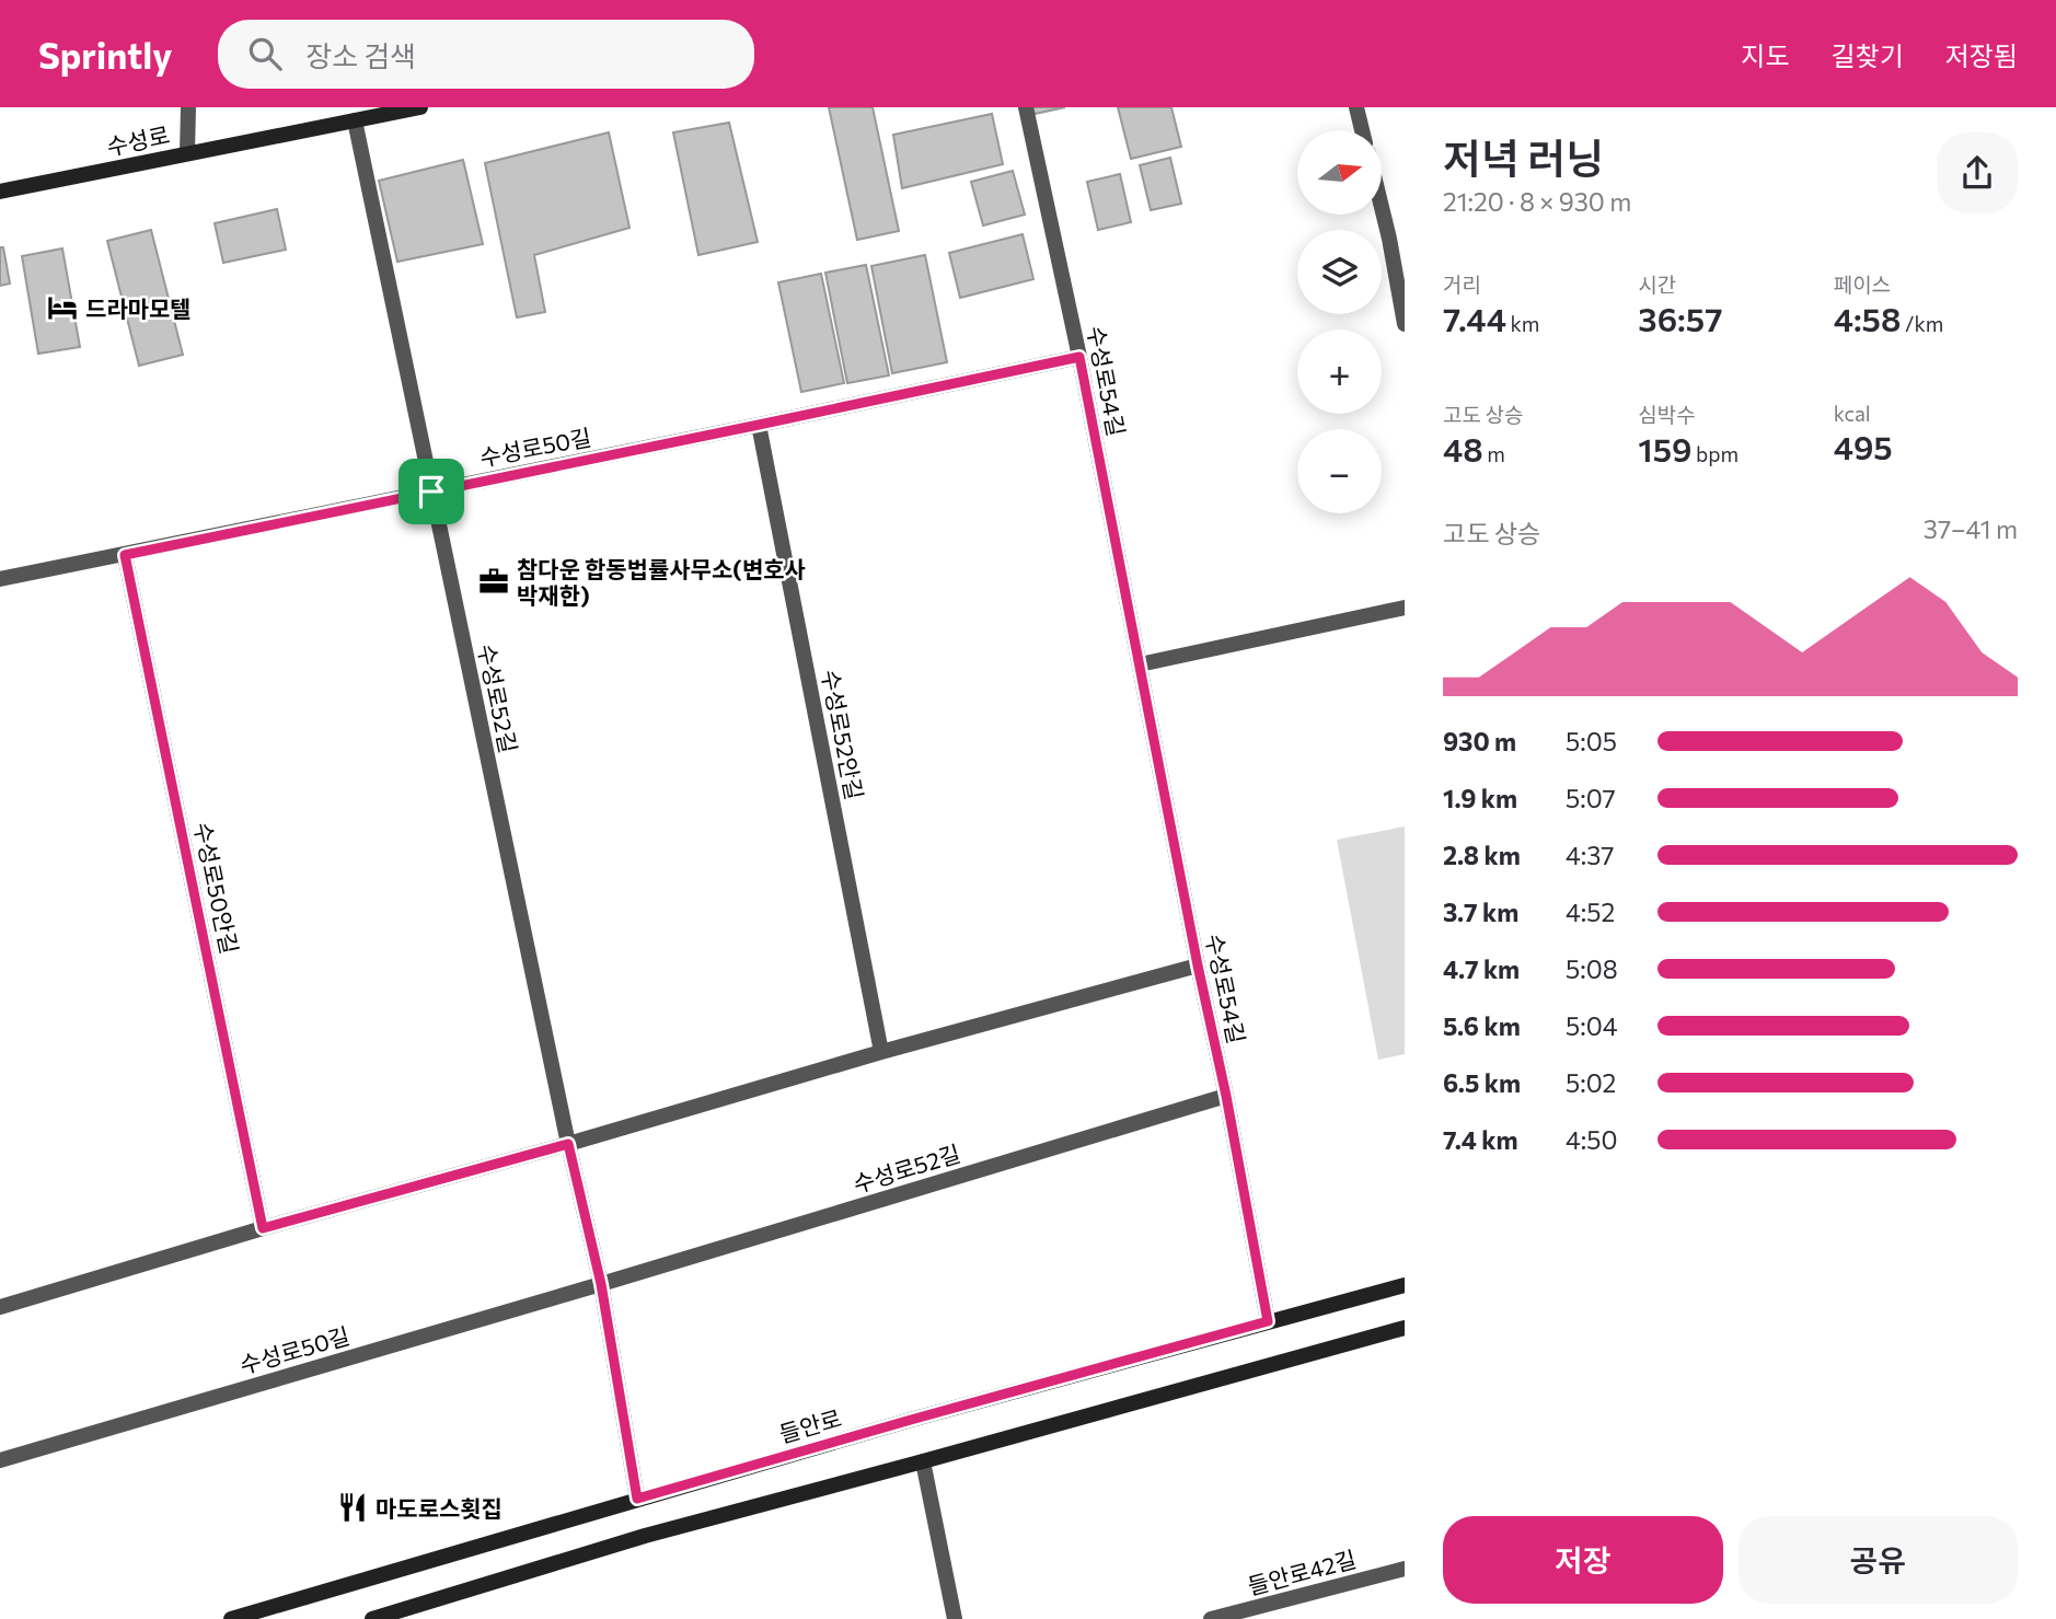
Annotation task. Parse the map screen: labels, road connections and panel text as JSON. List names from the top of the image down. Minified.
{"streets":{"main road":["수성로","들안로"],"street":["수성로54길","수성로50길","수성로52길","수성로52안길","수성로50안길","들안로42길"]},"crossings":[["수성로","수성로52길"],["수성로54길","수성로50길"],["수성로54길","수성로52길"],["수성로54길","들안로"],["수성로50길","수성로52길"],["수성로50길","수성로52안길"],["수성로50길","수성로50안길"],["수성로52길","들안로"]],"places":{"hotel":["드라마모텔"],"office":["참다운 합동법률사무소(변호사 박재한)"],"restaurant":["마도로스횟집"]},"north":"right","page":{"header":"Sprintly","search":"장소 검색","nav":["지도","길찾기","저장됨"],"heading":["저녁 러닝","21:20 · 8 × 930 m"],"map_buttons":["+","−"],"stats":[["거리","7.44 km"],["시간","36:57"],["페이스","4:58 /km"],["고도 상승","48 m"],["심박수","159 bpm"],["kcal","495"]],"chart":["고도 상승","37–41 m"],"list":[{"name":"930 m","note":"5:05"},{"name":"1.9 km","note":"5:07"},{"name":"2.8 km","note":"4:37"},{"name":"3.7 km","note":"4:52"},{"name":"4.7 km","note":"5:08"},{"name":"5.6 km","note":"5:04"},{"name":"6.5 km","note":"5:02"},{"name":"7.4 km","note":"4:50"}],"buttons":["저장","공유"]}}
